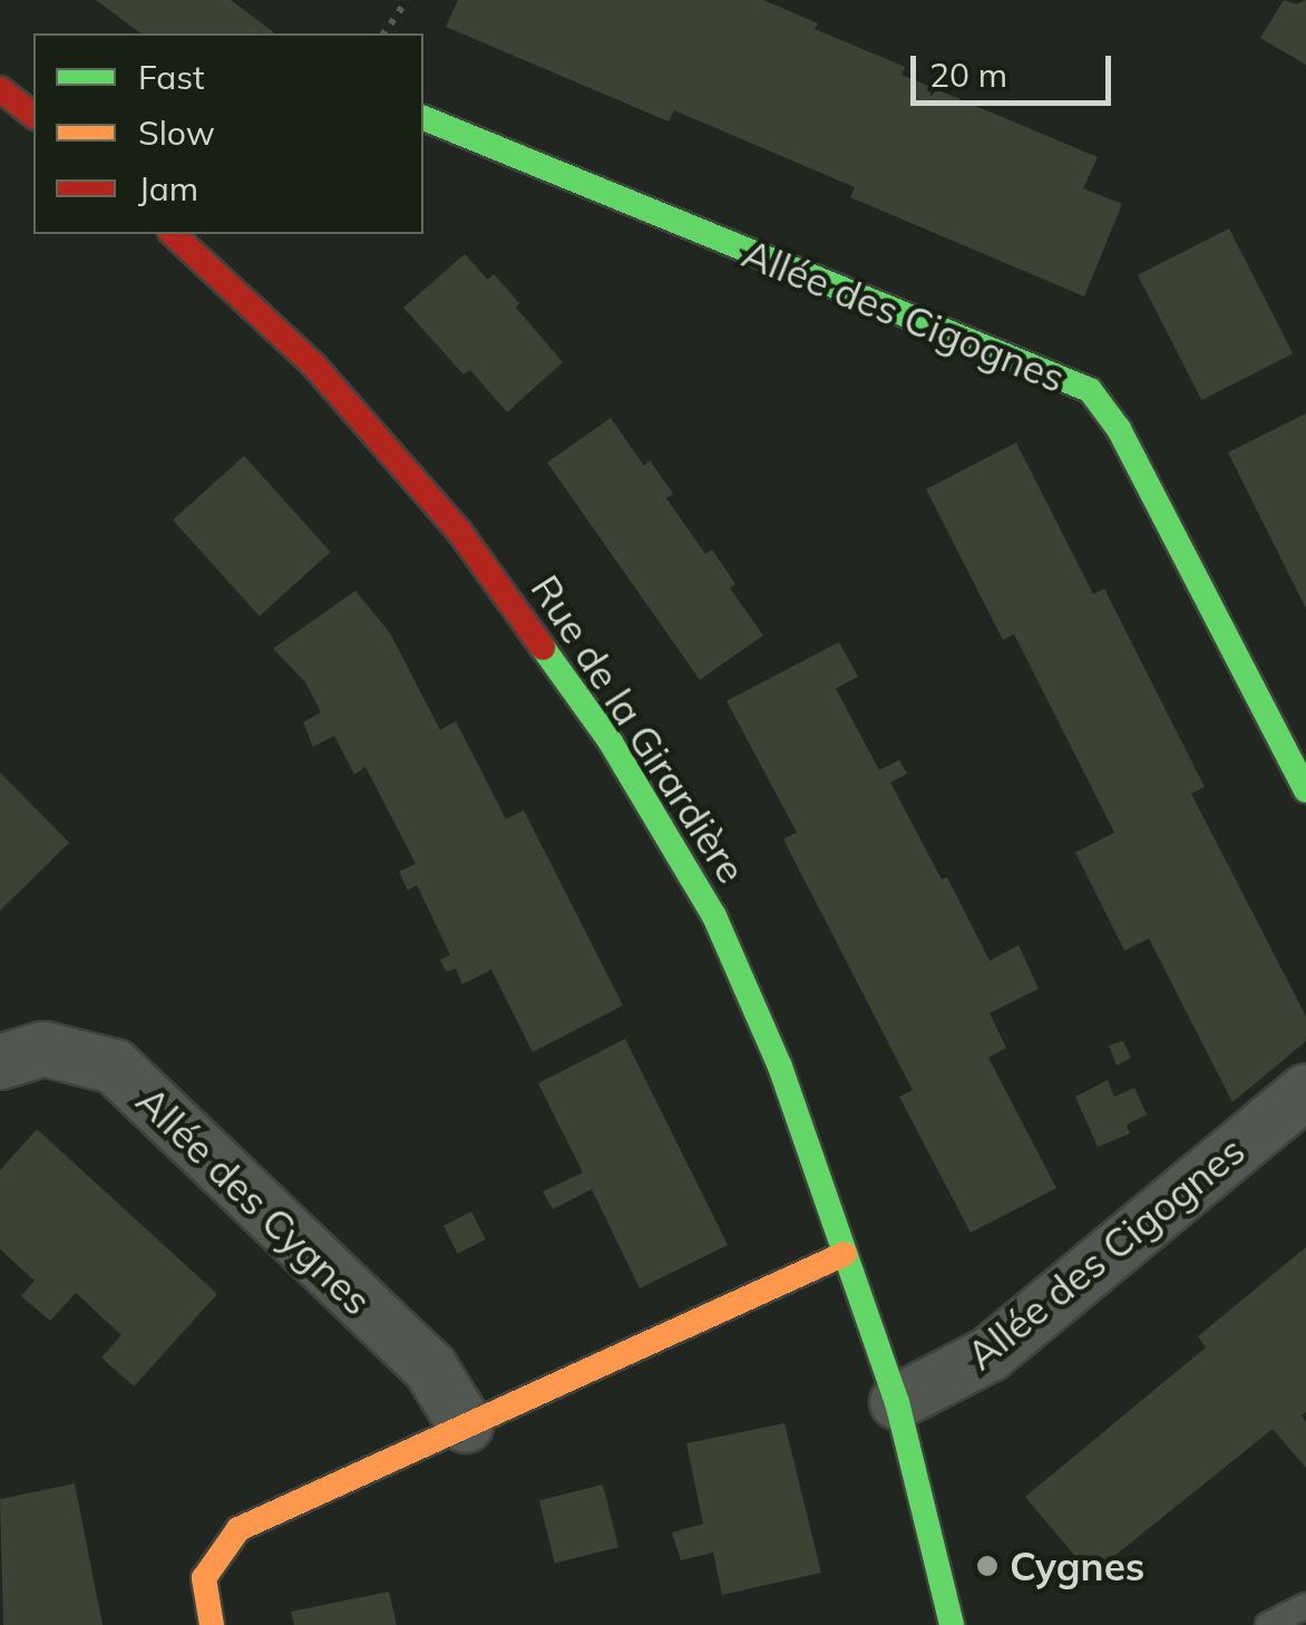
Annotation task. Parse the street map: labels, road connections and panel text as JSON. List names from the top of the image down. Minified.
{"streets":{"street":["Allée des Cigognes","Rue de la Girardière","Allée des Cygnes"]},"crossings":[["Allée des Cigognes","Rue de la Girardière"]],"places":["Cygnes"],"legend":["Fast","Slow","Jam"],"scale_bar":"20 m"}
